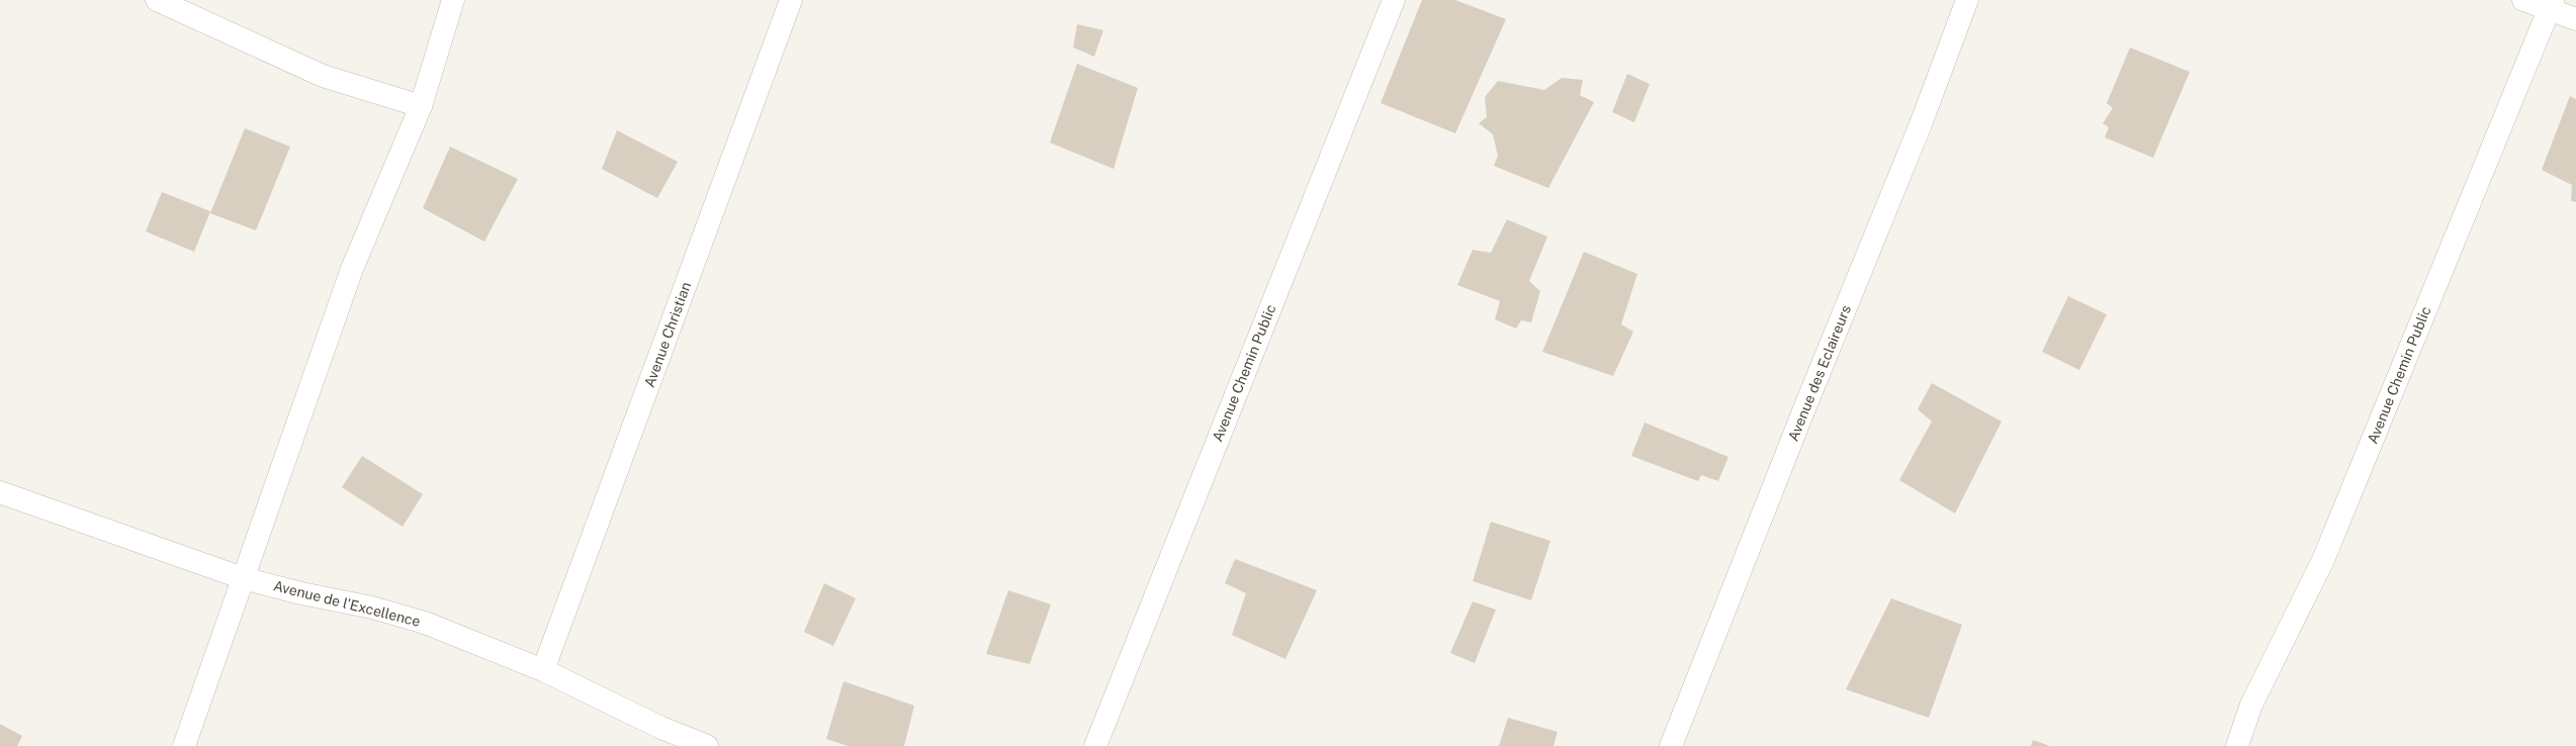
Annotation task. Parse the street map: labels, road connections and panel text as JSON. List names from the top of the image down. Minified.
{"streets":{"street":["Avenue Christian","Avenue Chemin Public","Avenue des Eclaireurs","Avenue de l'Excellence"]},"crossings":[["Avenue Christian","Avenue de l'Excellence"]]}
